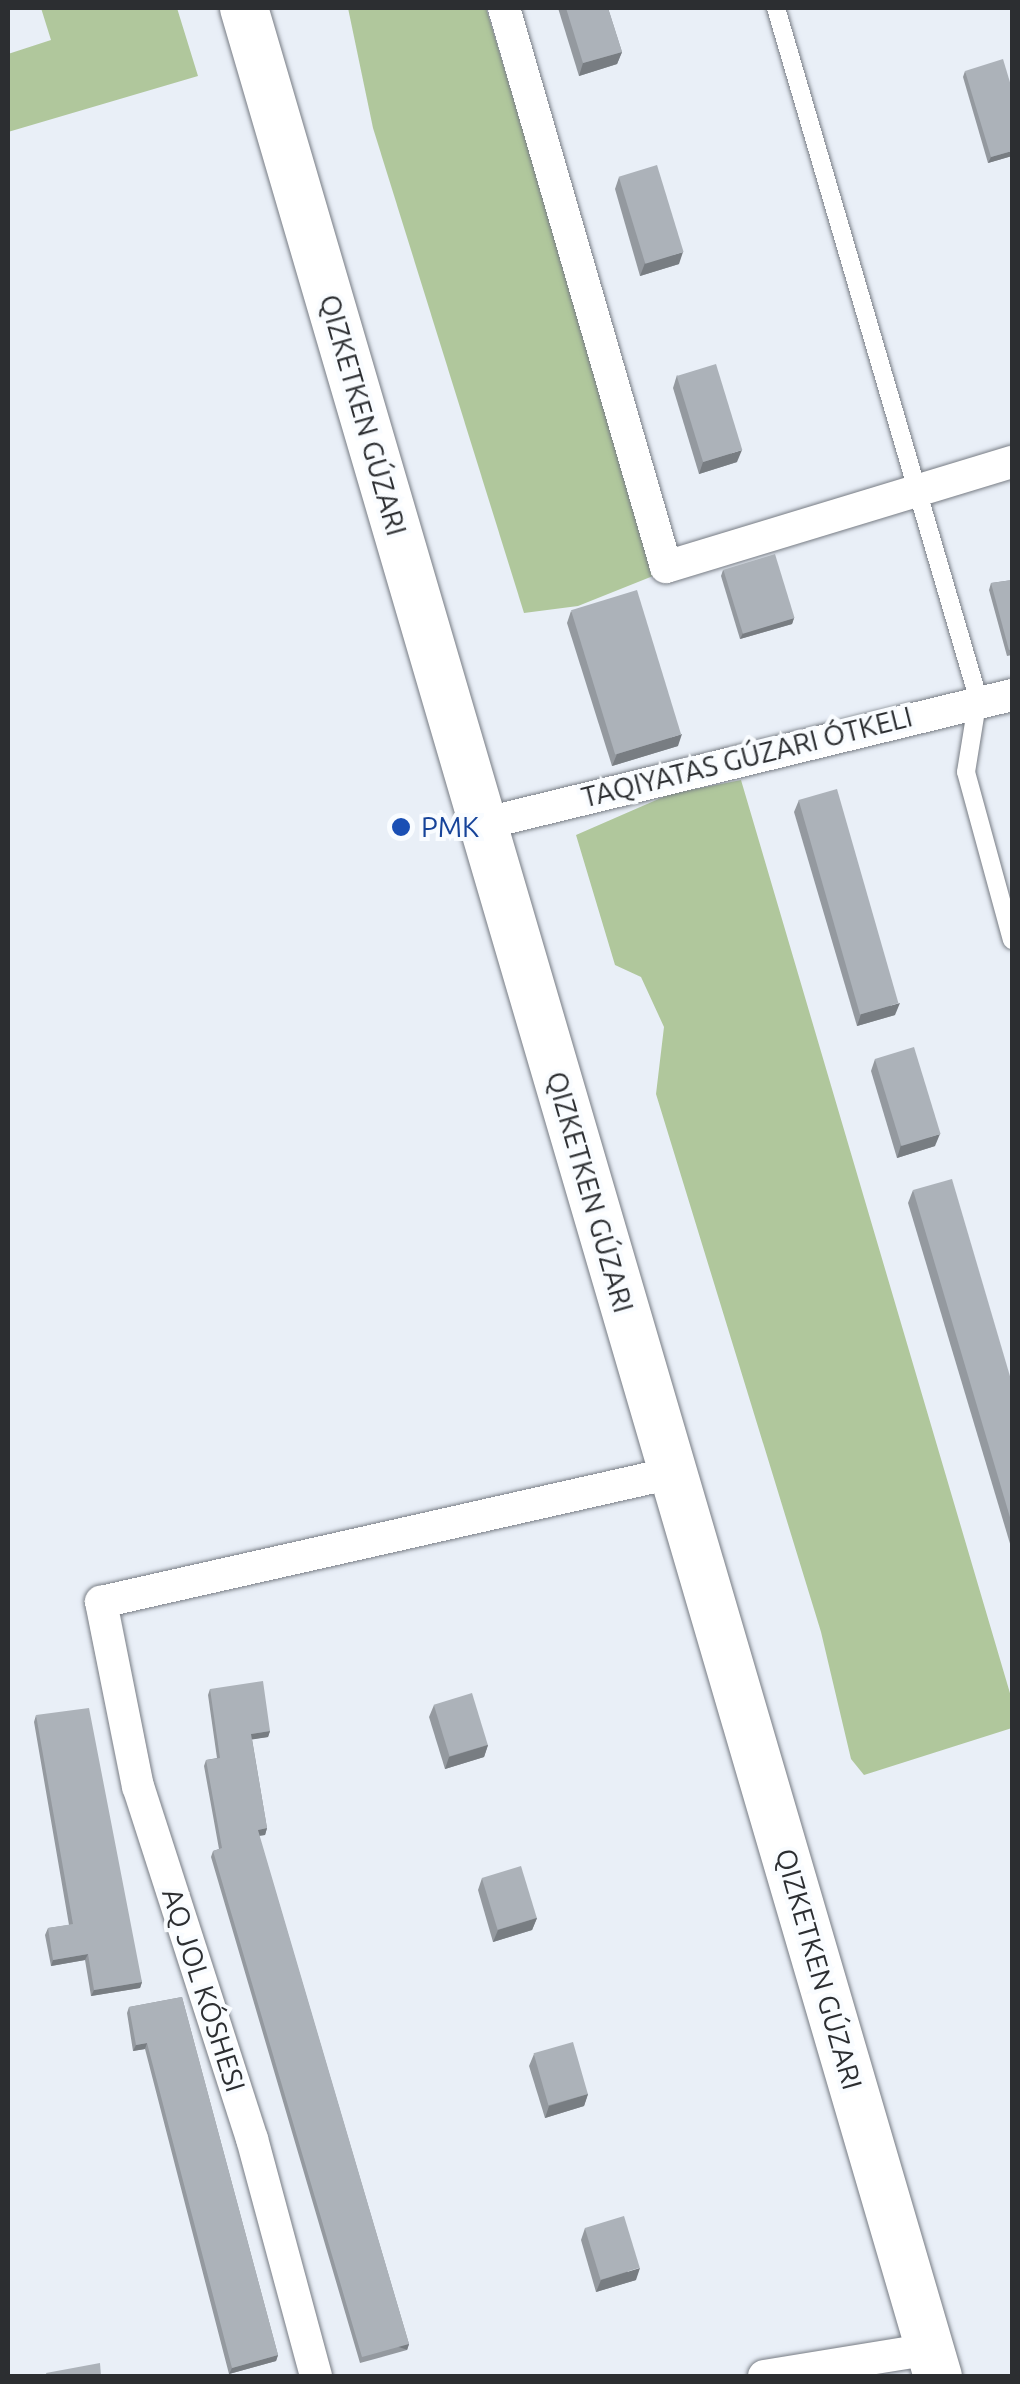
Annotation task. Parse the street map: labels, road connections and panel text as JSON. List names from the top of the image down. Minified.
{"streets":{"street":["AQ JOL KÓSHESI"]},"places":["PMK"]}
